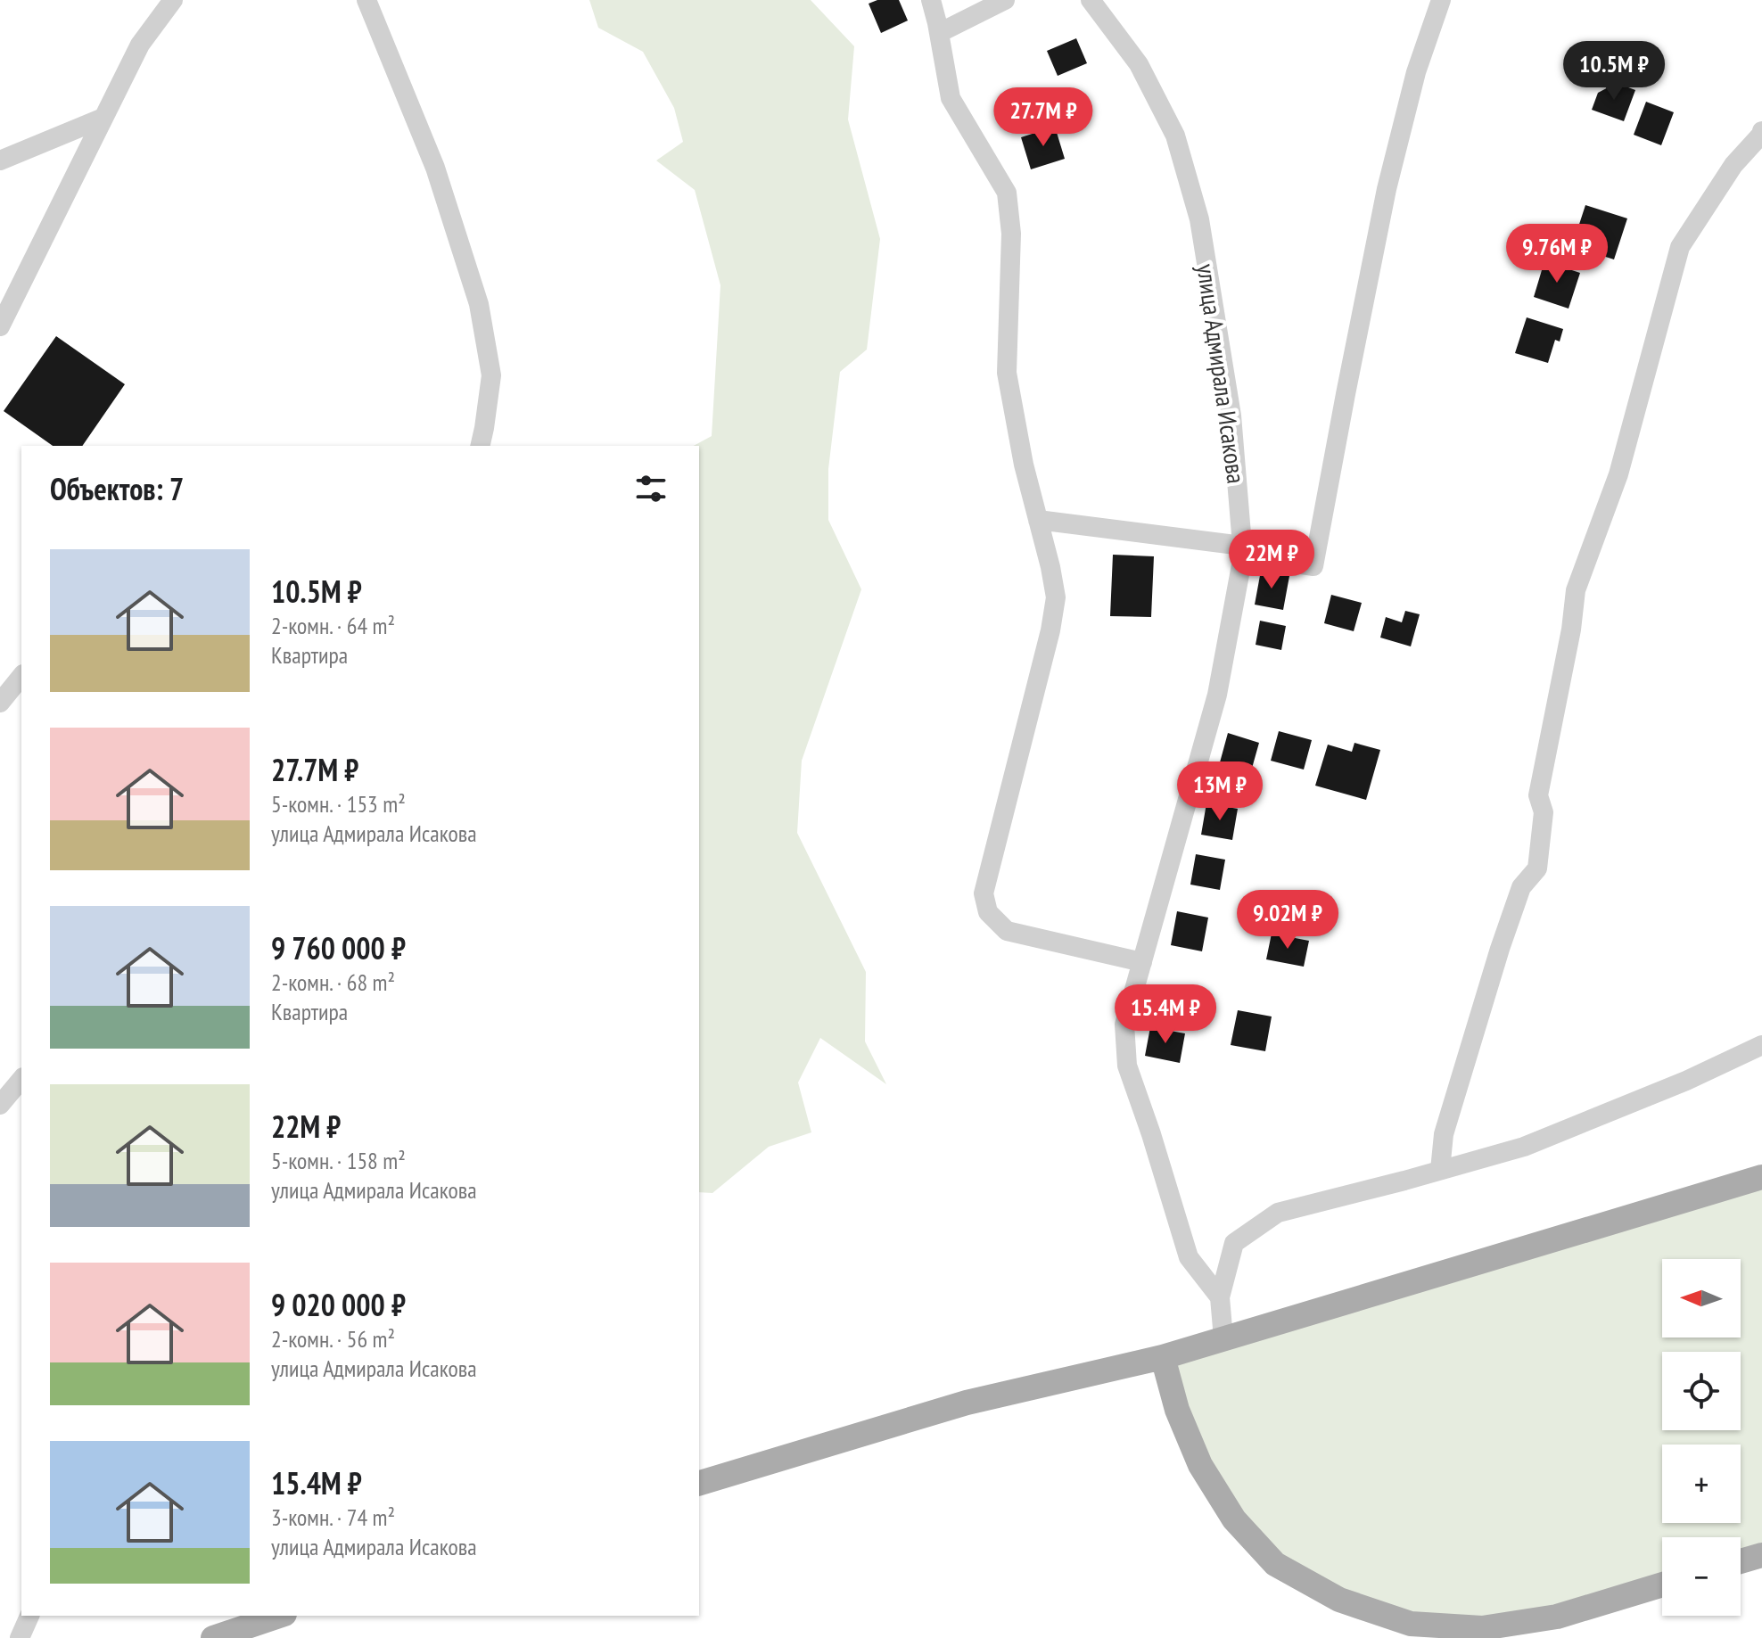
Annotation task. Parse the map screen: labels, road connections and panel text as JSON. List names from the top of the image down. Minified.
{"streets":{"street":["улица Адмирала Исакова"]},"north":"left","page":{"price":["10.5M ₽","27.7M ₽","9.76M ₽","22M ₽","13M ₽","9.02M ₽","15.4M ₽"],"heading":"Объектов: 7","list":[{"name":"10.5M ₽","note":"2-комн. · 64 m² · Квартира"},{"name":"27.7M ₽","note":"5-комн. · 153 m² · улица Адмирала Исакова"},{"name":"9 760 000 ₽","note":"2-комн. · 68 m² · Квартира"},{"name":"22M ₽","note":"5-комн. · 158 m² · улица Адмирала Исакова"},{"name":"9 020 000 ₽","note":"2-комн. · 56 m² · улица Адмирала Исакова"},{"name":"15.4M ₽","note":"3-комн. · 74 m² · улица Адмирала Исакова"}],"map_buttons":["+","−"]}}
